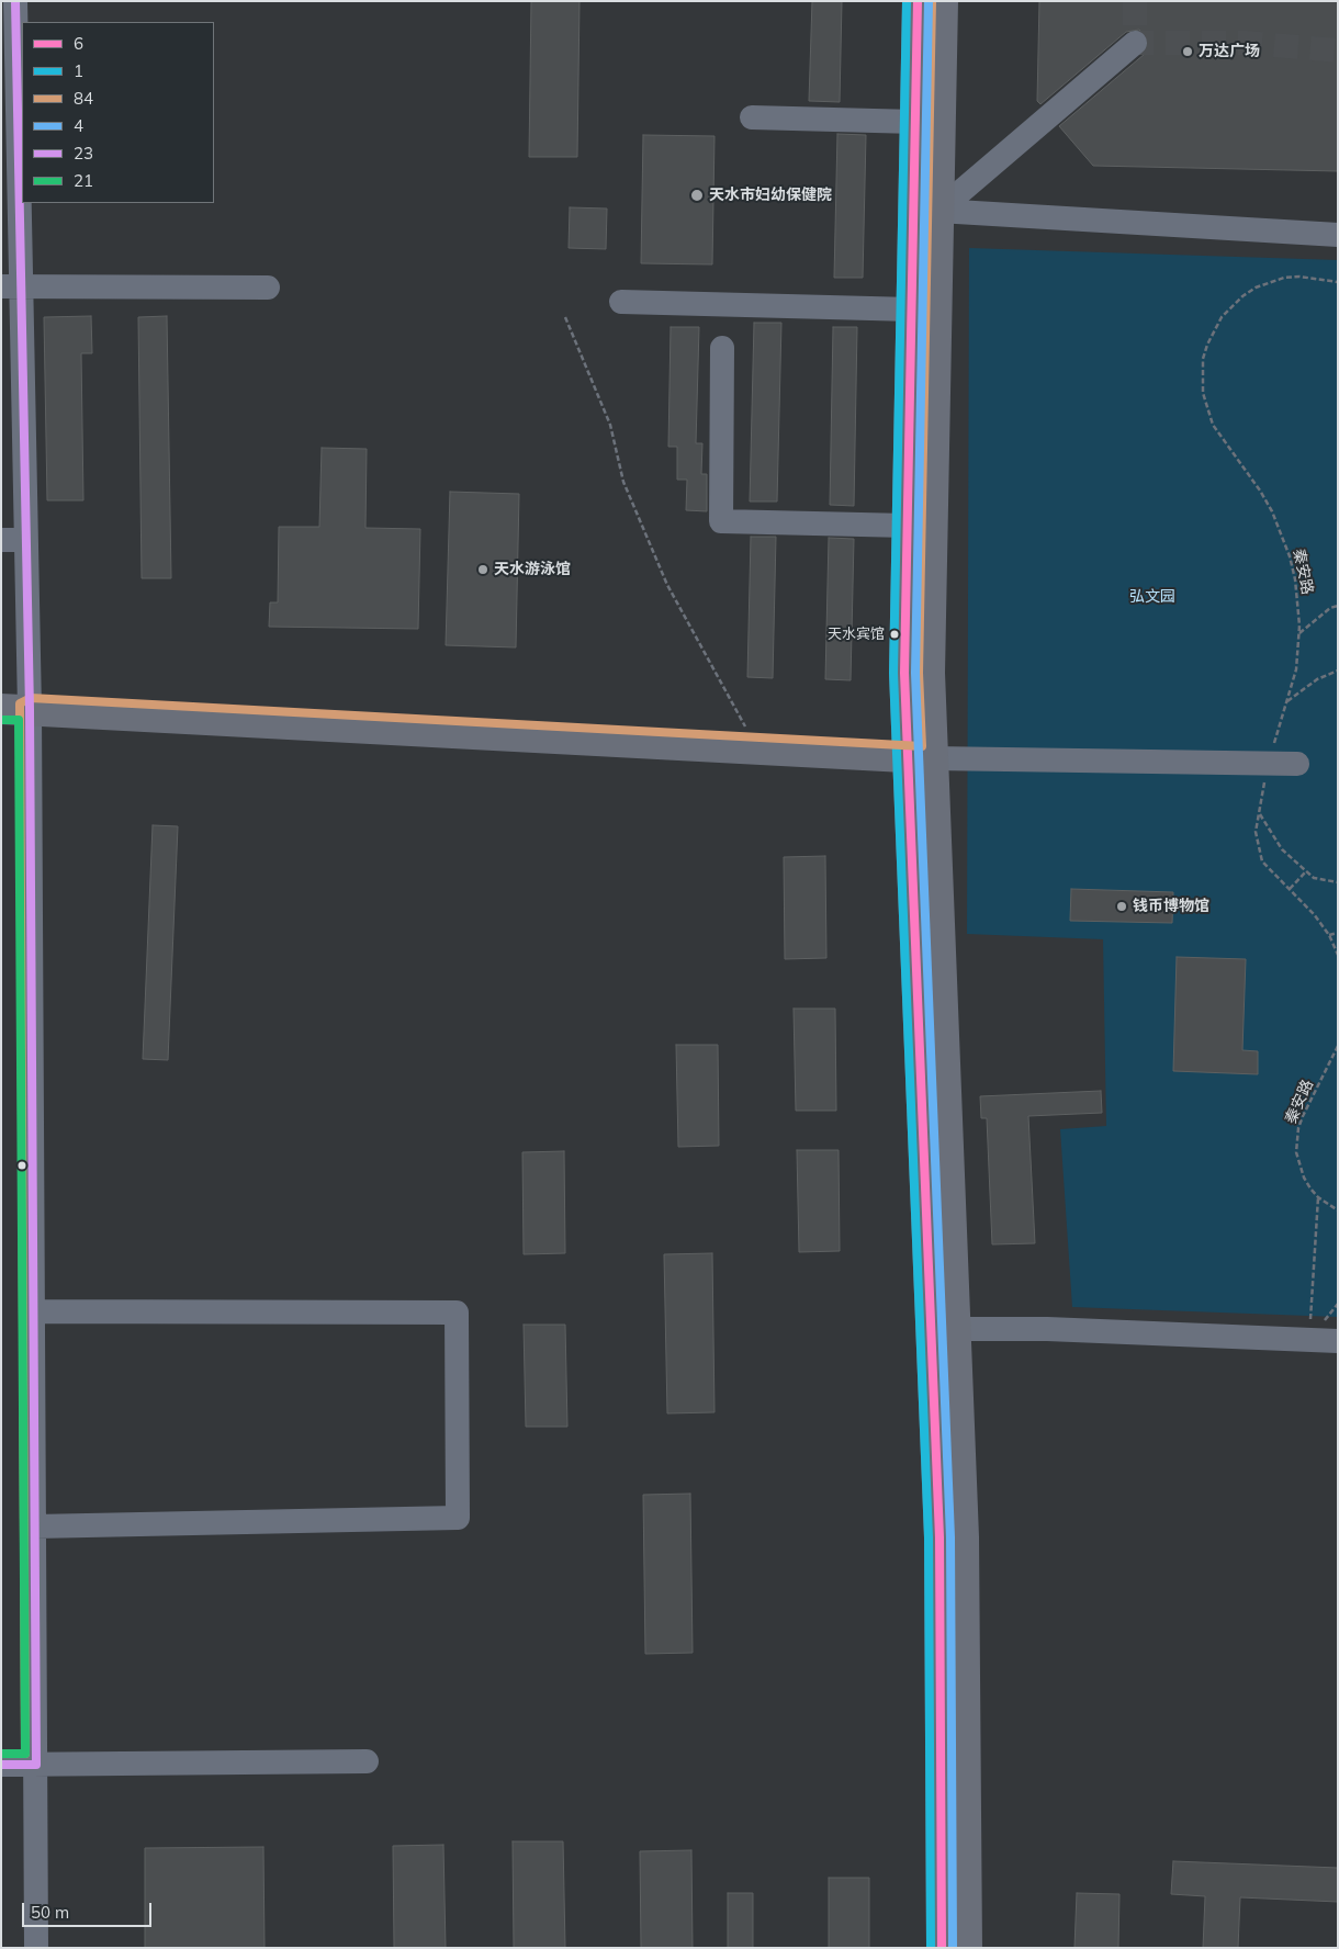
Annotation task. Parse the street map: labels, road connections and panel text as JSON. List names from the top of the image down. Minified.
{"streets":{"path":["秦安路"]},"parks":["弘文园"],"places":["万达广场","天水市妇幼保健院","天水游泳馆","天水宾馆","钱币博物馆"],"lines":["transit line 6","transit line 1","transit line 84","transit line 4","transit line 23","transit line 21"],"legend":["6","1","84","4","23","21"],"scale_bar":"50 m"}
